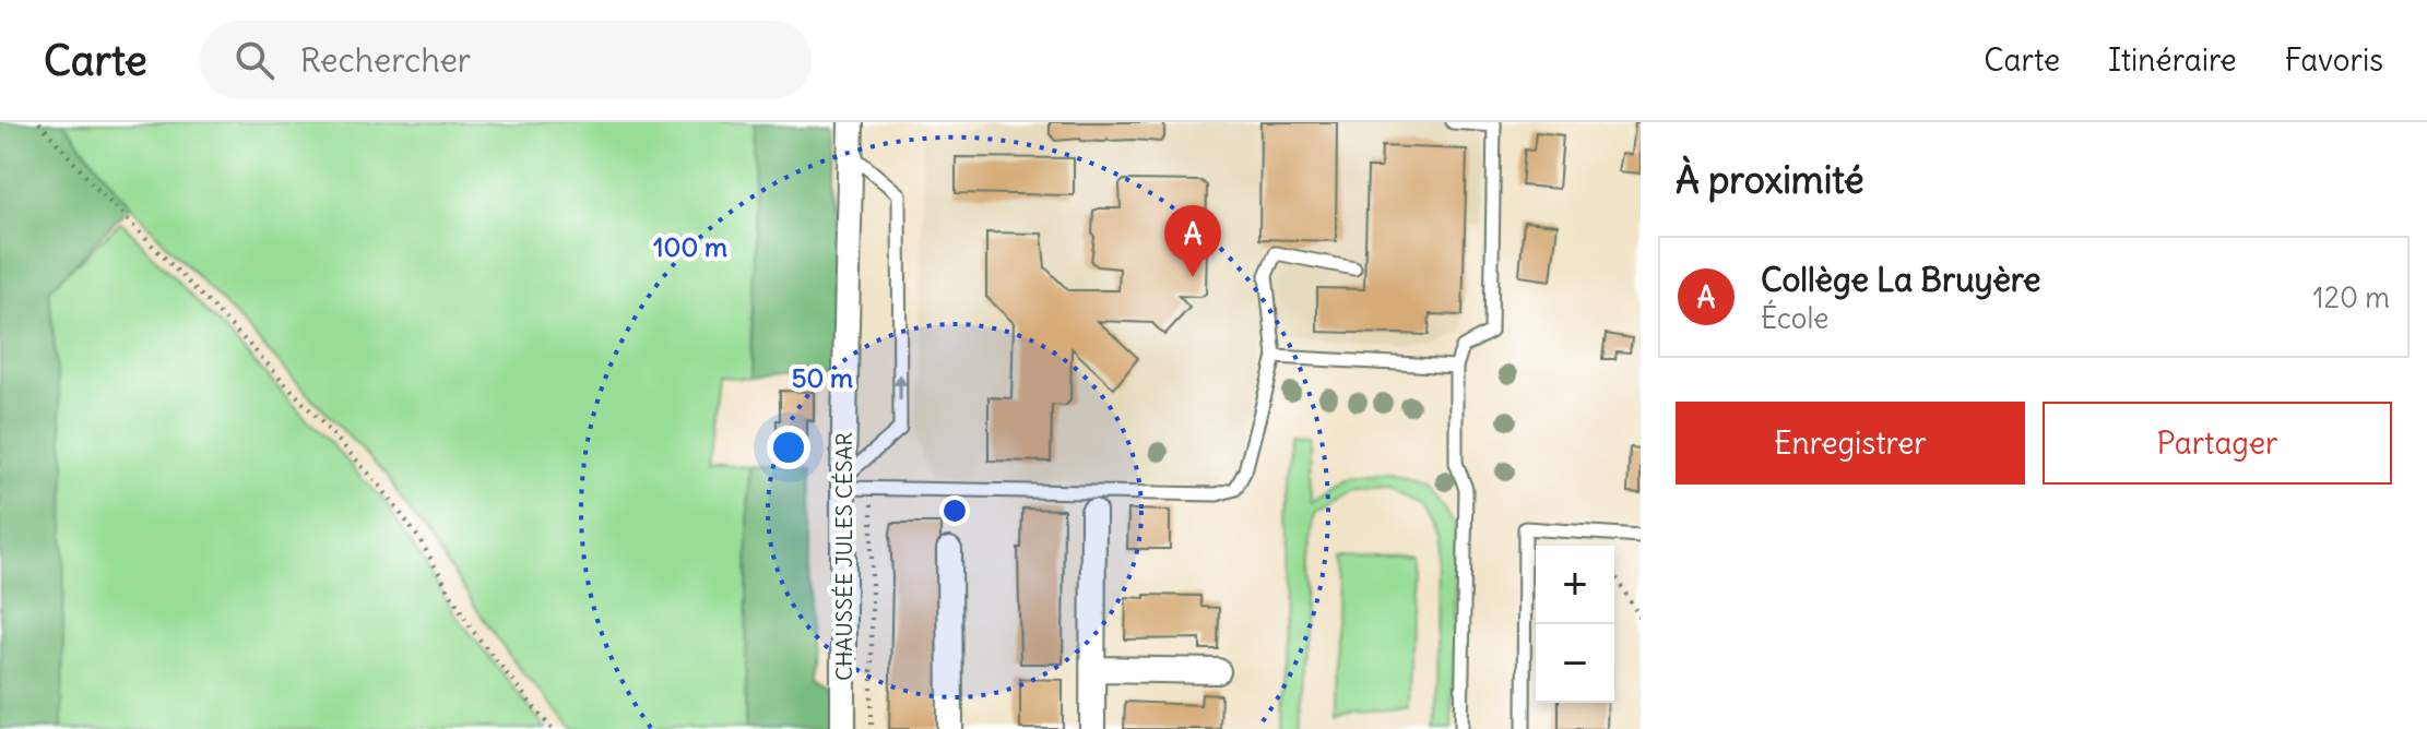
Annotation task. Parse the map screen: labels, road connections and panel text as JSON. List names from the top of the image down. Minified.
{"streets":{"street":["CHAUSSÉE JULES CÉSAR"]},"page":{"header":"Carte","search":"Rechercher","nav":["Carte","Itinéraire","Favoris"],"heading":"À proximité","pins":"A","list":[{"mark":"A","name":"Collège La Bruyère","note":"École","value":"120 m"}],"buttons":["Enregistrer","Partager"],"map_buttons":["+","−"]},"rings":["100 m","50 m"]}
